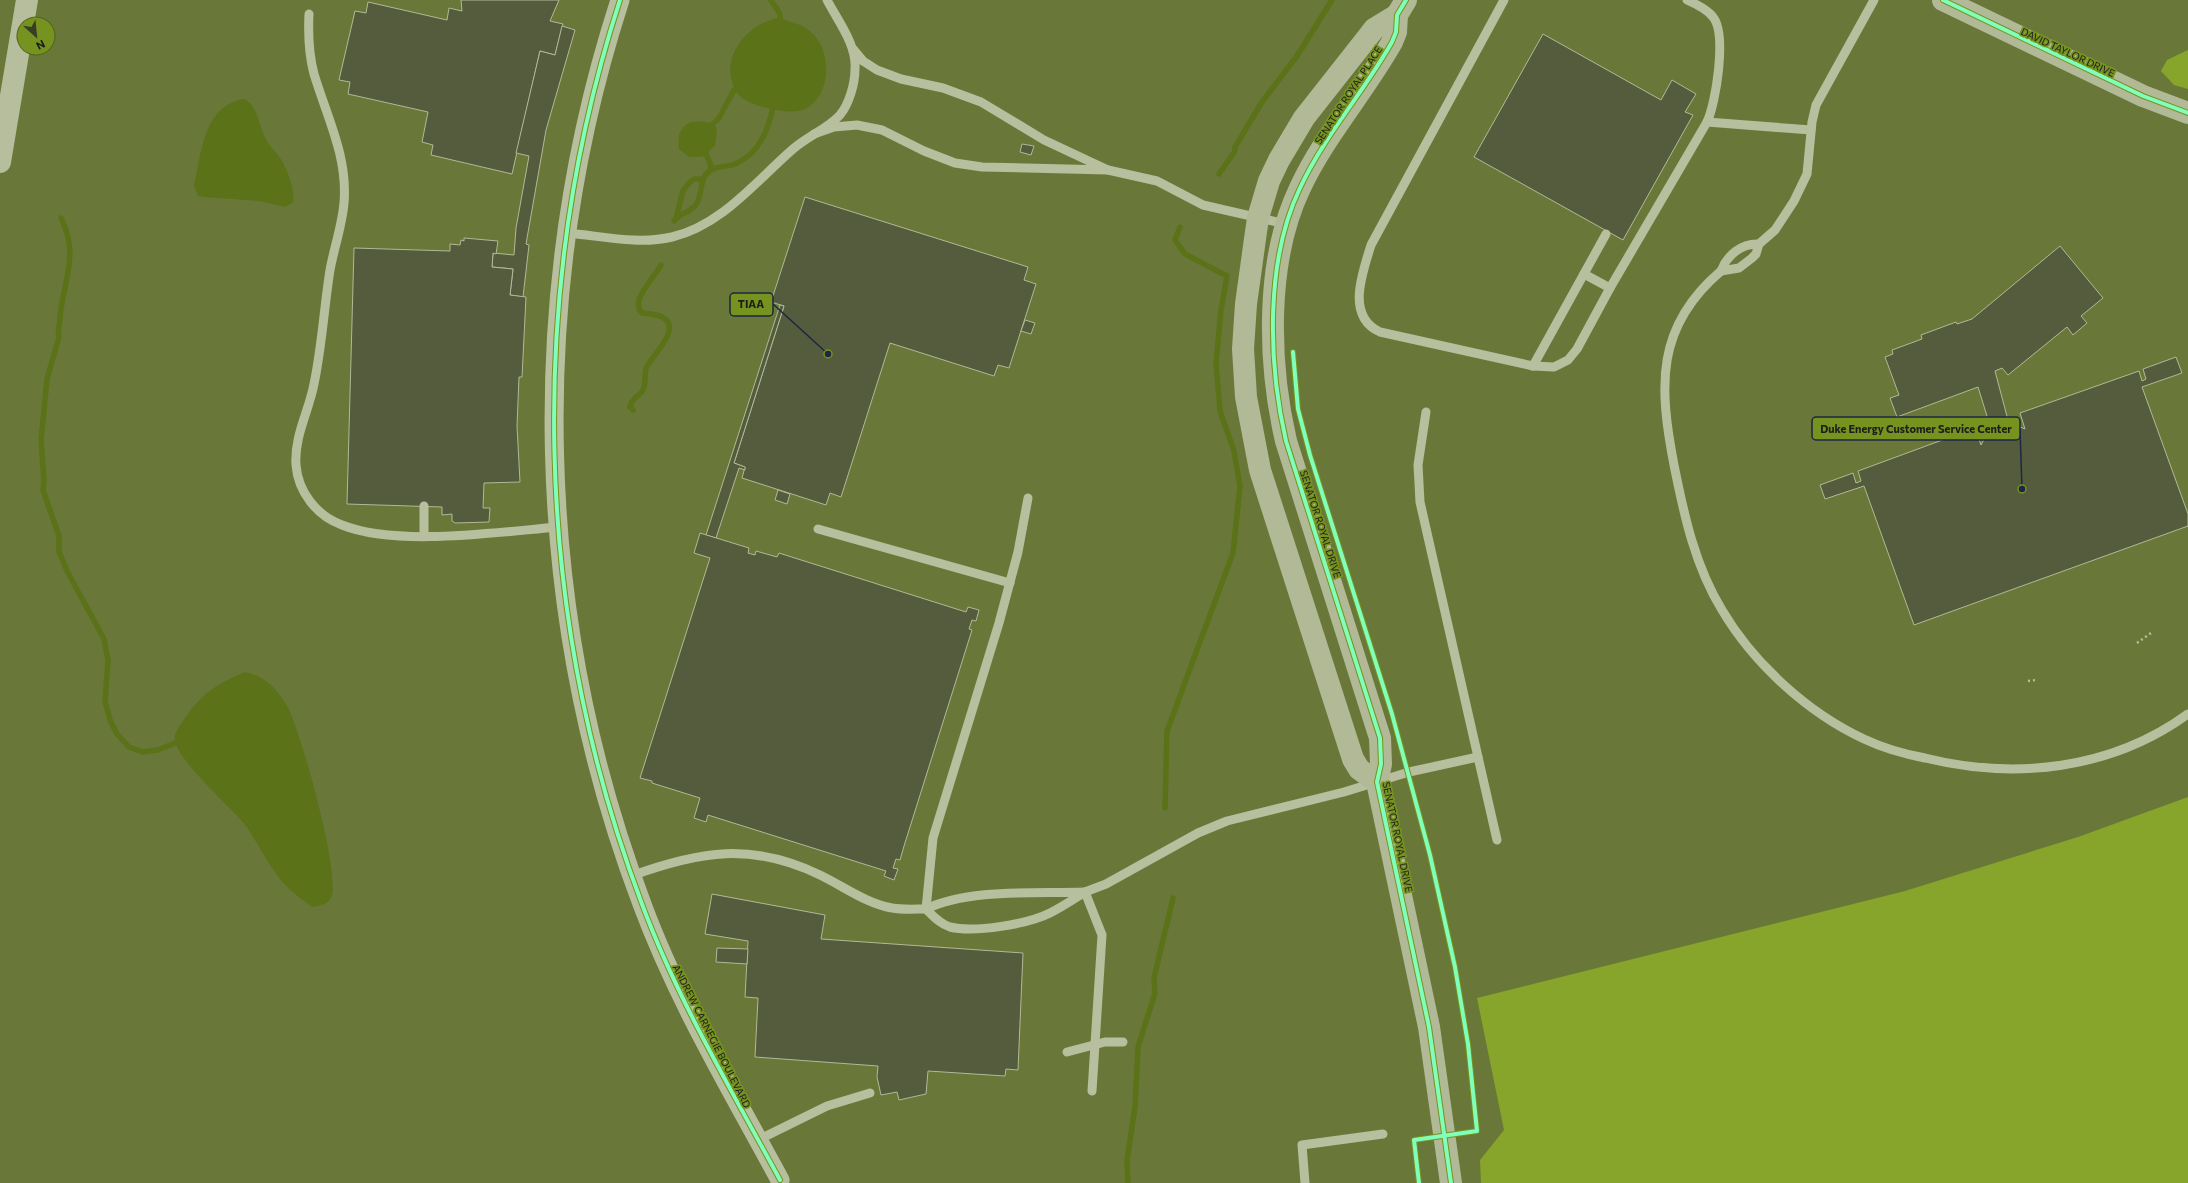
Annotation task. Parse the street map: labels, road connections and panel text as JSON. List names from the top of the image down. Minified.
{"streets":{"street":["DAVID TAYLOR DRIVE","SENATOR ROYAL PLACE","SENATOR ROYAL DRIVE","ANDREW CARNEGIE BOULEVARD"]},"crossings":[["SENATOR ROYAL PLACE","SENATOR ROYAL DRIVE"]],"places":["TIAA","Duke Energy Customer Service Center"],"north":"bottom right"}
